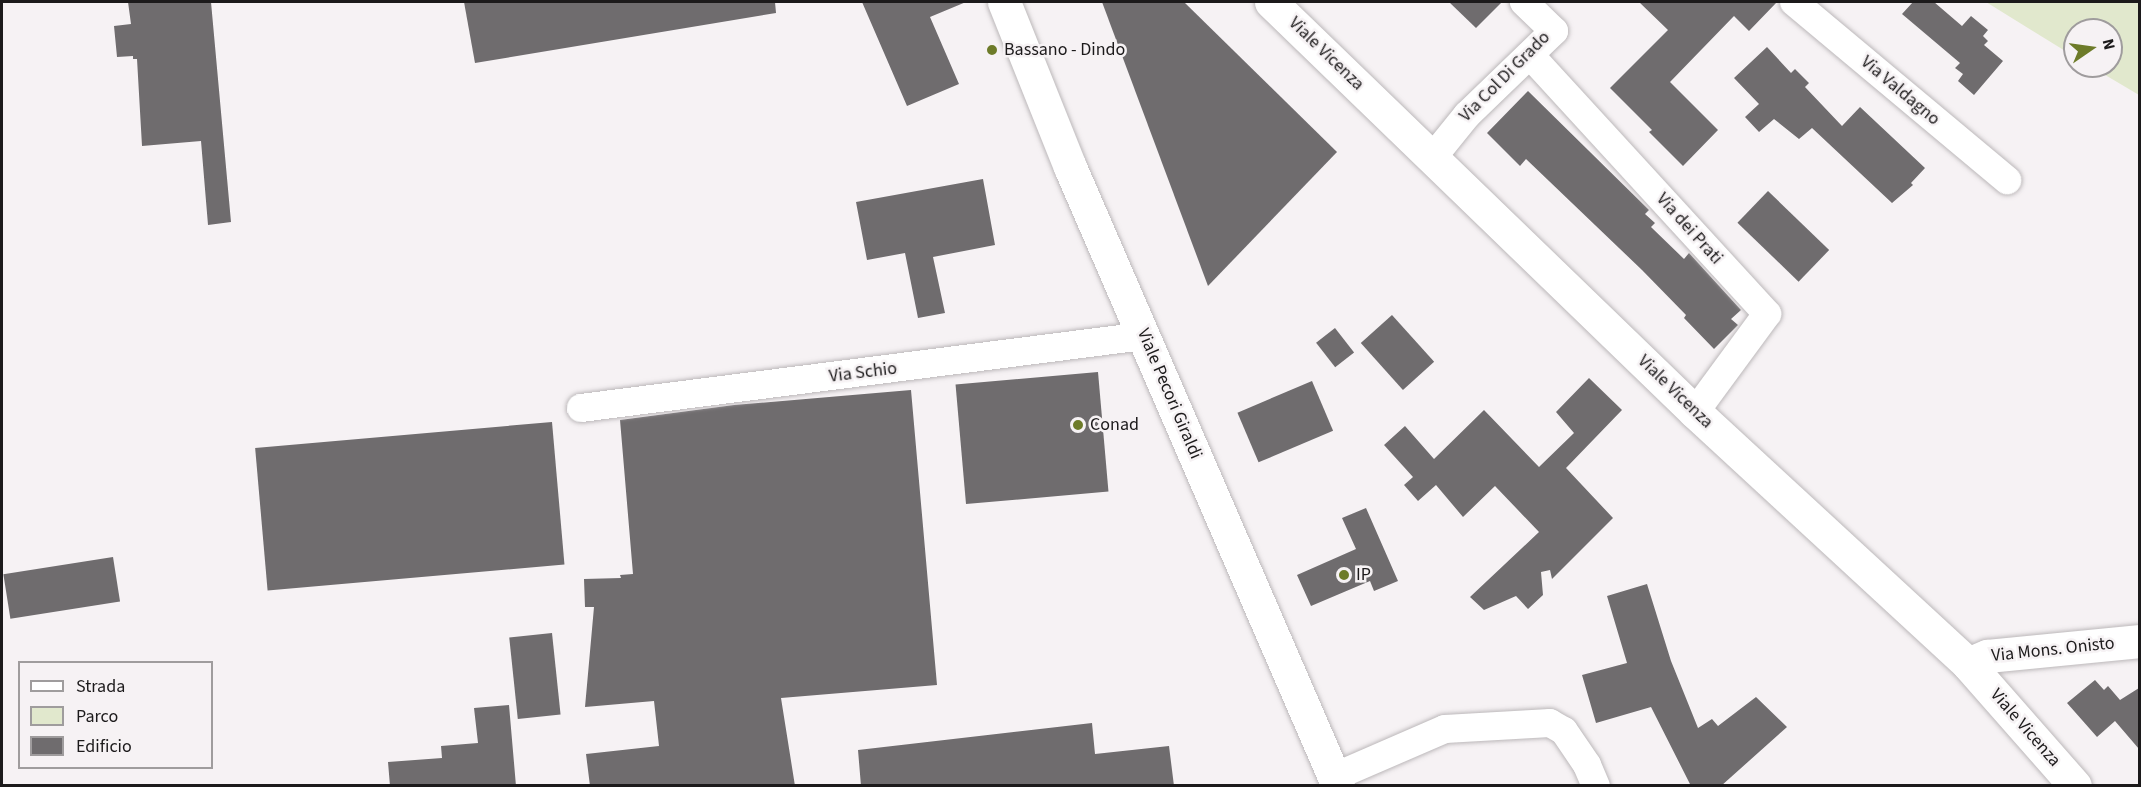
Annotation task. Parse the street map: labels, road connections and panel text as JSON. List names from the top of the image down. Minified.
{"streets":{"street":["Viale Vicenza","Via Col Di Grado","Via Valdagno","Via dei Prati","Via Schio","Viale Pecori Giraldi","Via Mons. Onisto"]},"crossings":[["Viale Vicenza","Via Col Di Grado"],["Viale Vicenza","Via dei Prati"],["Viale Vicenza","Via Mons. Onisto"],["Via Col Di Grado","Via dei Prati"],["Via Schio","Viale Pecori Giraldi"]],"places":["Bassano - Dindo","Conad","IP"],"legend":["Strada","Parco","Edificio"],"north":"right"}
